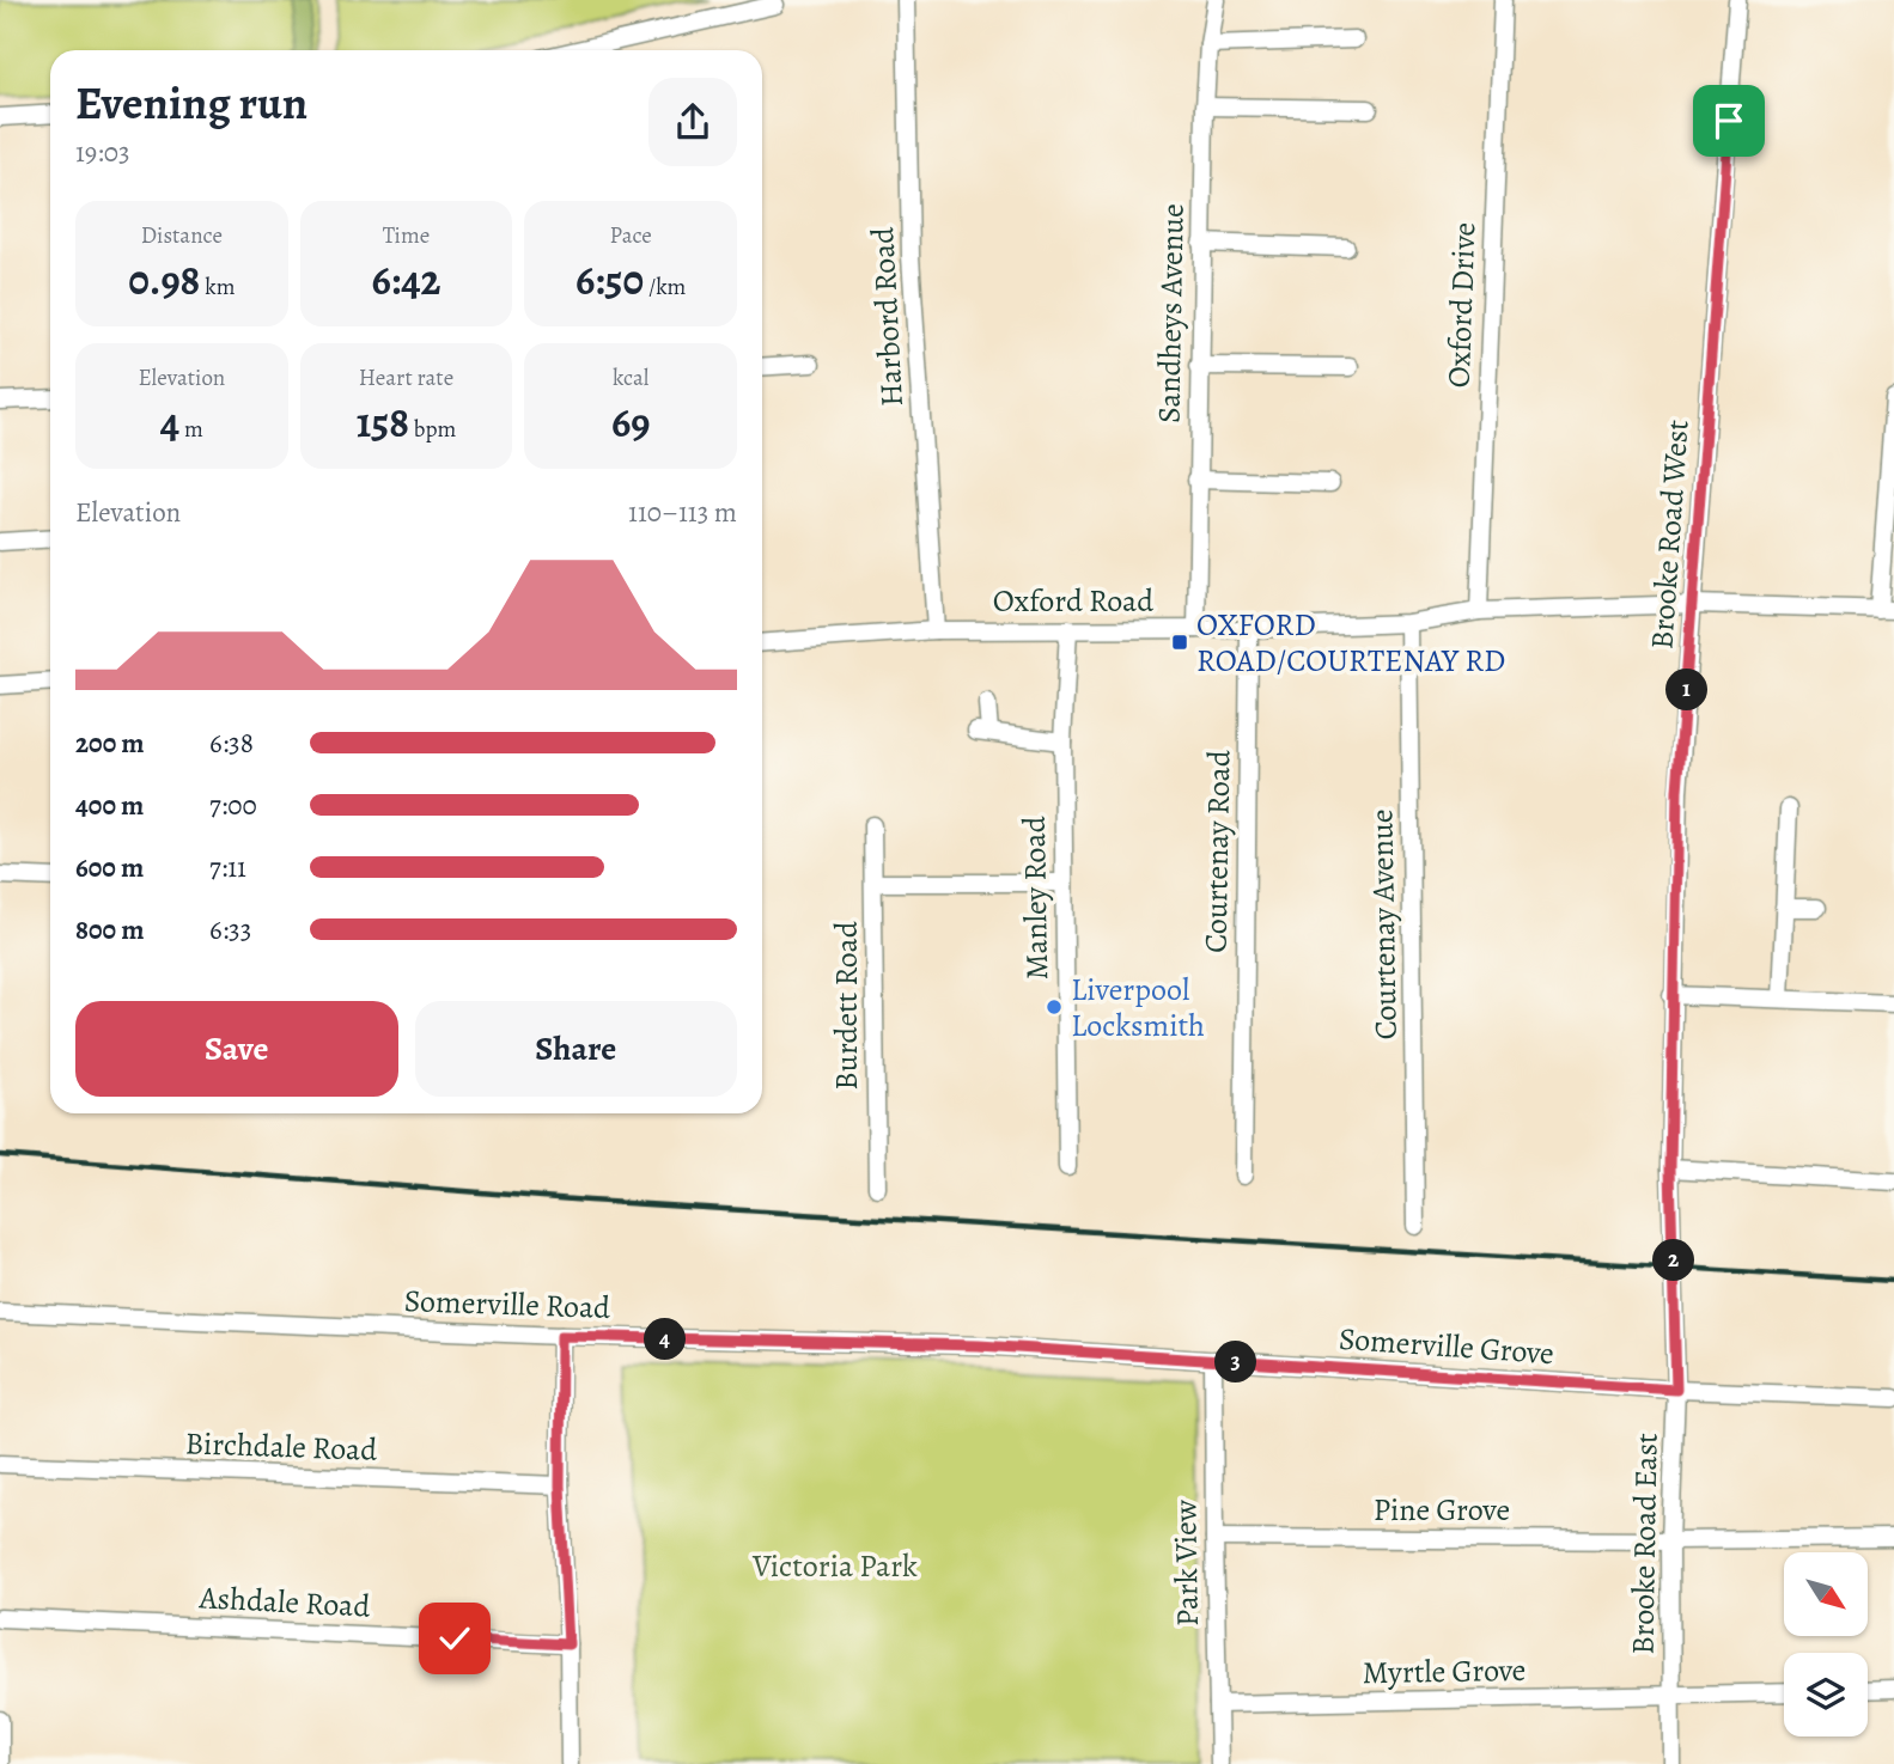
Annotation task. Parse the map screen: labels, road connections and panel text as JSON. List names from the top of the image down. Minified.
{"streets":{"street":["Oxford Drive","Sandheys Avenue","Harbord Road","Brooke Road West","Oxford Road","Courtenay Road","Manley Road","Courtenay Avenue","Burdett Road","Somerville Road","Somerville Grove","Birchdale Road","Pine Grove","Brooke Road East","Park View","Ashdale Road","Myrtle Grove"]},"crossings":[["Oxford Drive","Oxford Road"],["Sandheys Avenue","Oxford Road"],["Harbord Road","Oxford Road"],["Brooke Road West","Oxford Road"],["Brooke Road West","Brooke Road East"],["Oxford Road","Courtenay Road"],["Oxford Road","Manley Road"],["Oxford Road","Courtenay Avenue"],["Somerville Road","Somerville Grove"],["Somerville Road","Park View"],["Somerville Grove","Brooke Road East"],["Somerville Grove","Park View"],["Pine Grove","Brooke Road East"],["Pine Grove","Park View"],["Brooke Road East","Myrtle Grove"],["Park View","Myrtle Grove"]],"parks":["Victoria Park"],"places":{"transit":["OXFORD ROAD/COURTENAY RD"],"other":["Liverpool Locksmith"]},"north":"bottom right","page":{"heading":["Evening run","19:03"],"stats":[["Distance","0.98 km"],["Time","6:42"],["Pace","6:50 /km"],["Elevation","4 m"],["Heart rate","158 bpm"],["kcal","69"]],"chart":["Elevation","110–113 m"],"pins":["1","2","4","3"],"list":[{"name":"200 m","note":"6:38"},{"name":"400 m","note":"7:00"},{"name":"600 m","note":"7:11"},{"name":"800 m","note":"6:33"}],"buttons":["Save","Share"]}}
